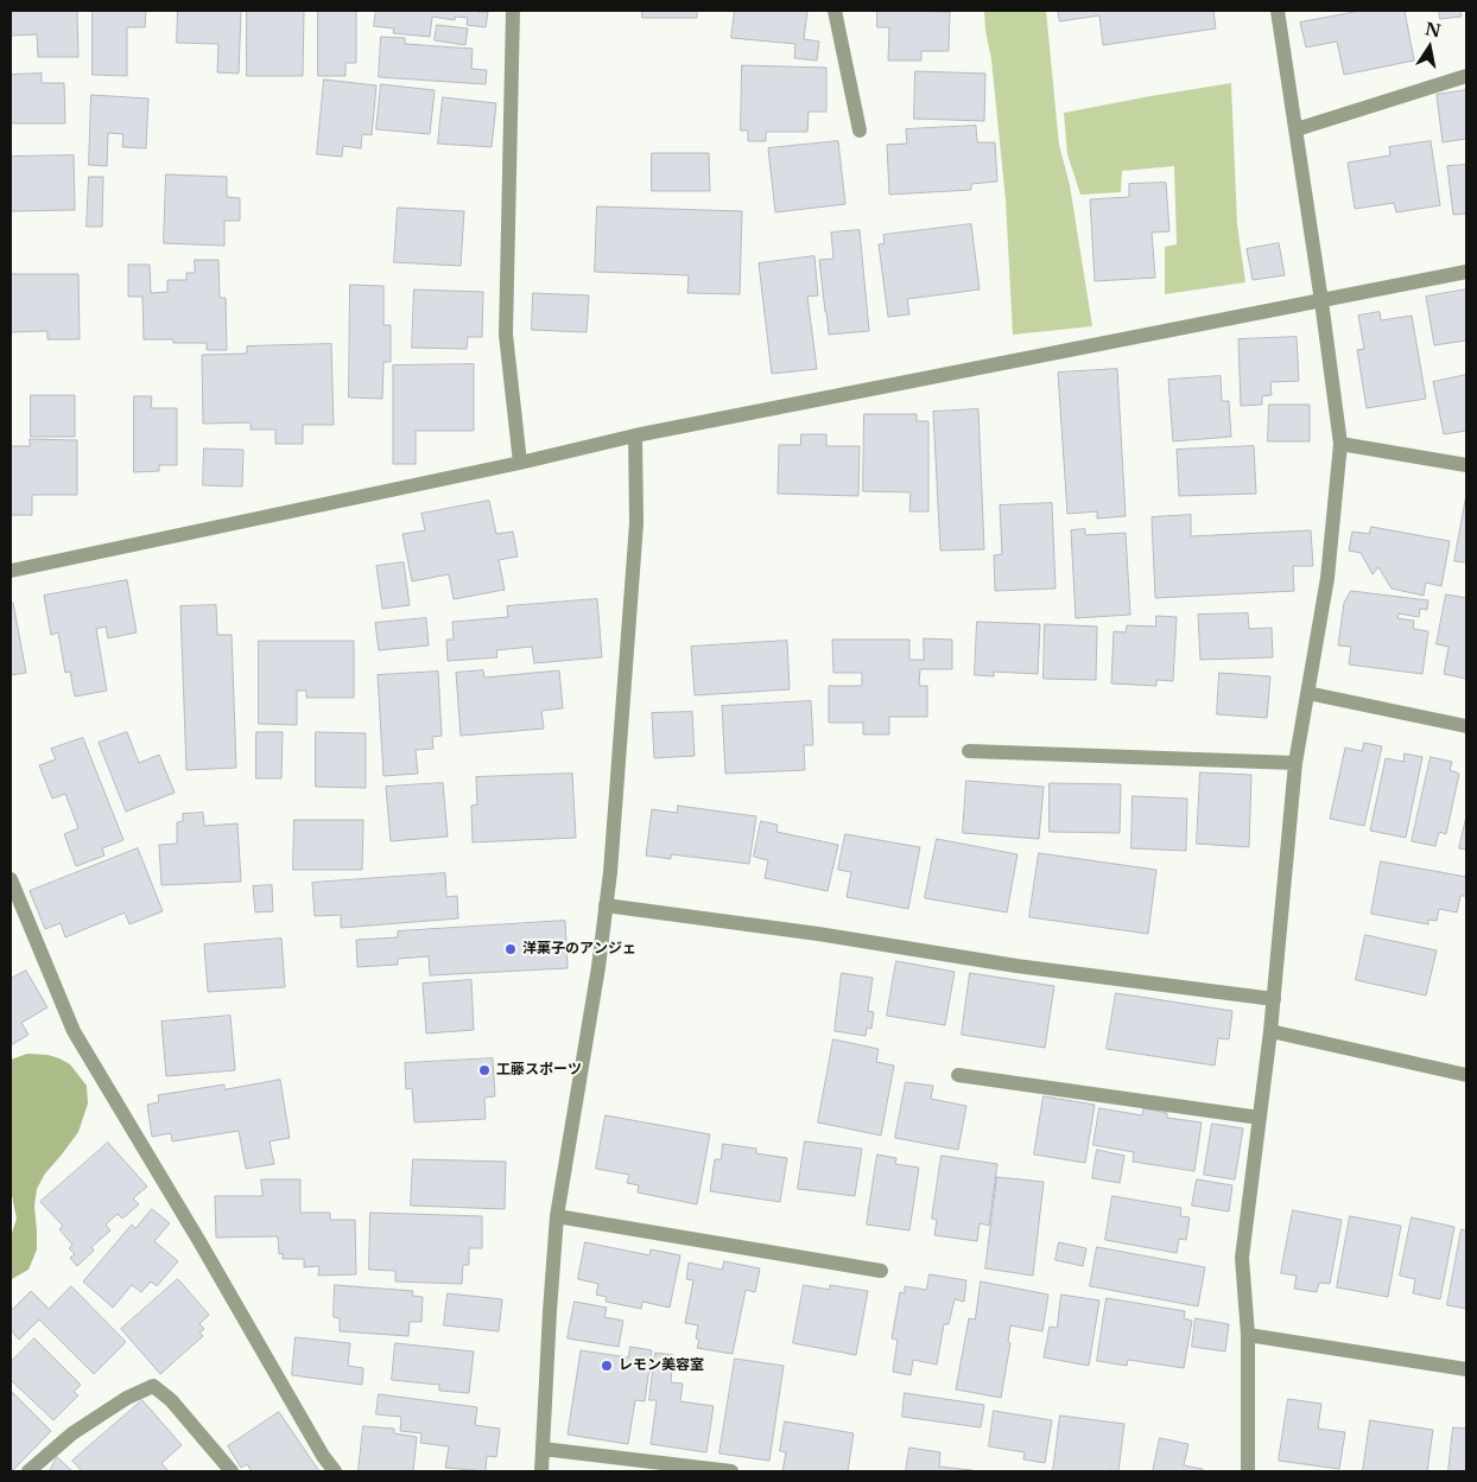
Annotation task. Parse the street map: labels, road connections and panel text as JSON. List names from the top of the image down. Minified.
{"places":["洋菓子のアンジェ","工藤スポーツ","レモン美容室"],"north":"top"}
